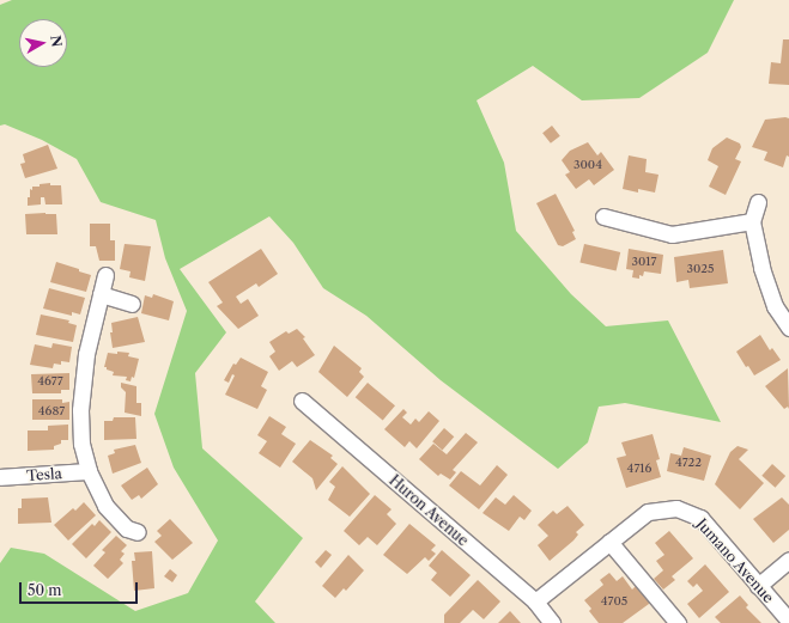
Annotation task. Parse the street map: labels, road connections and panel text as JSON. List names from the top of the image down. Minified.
{"streets":{"street":["Tesla","Huron Avenue","Jumano Avenue"]},"crossings":[["Huron Avenue","Jumano Avenue"]],"house_numbers":["3004","3017","3025","4677","4687","4722","4716","4705"],"scale_bar":"50 m","north":"right"}
